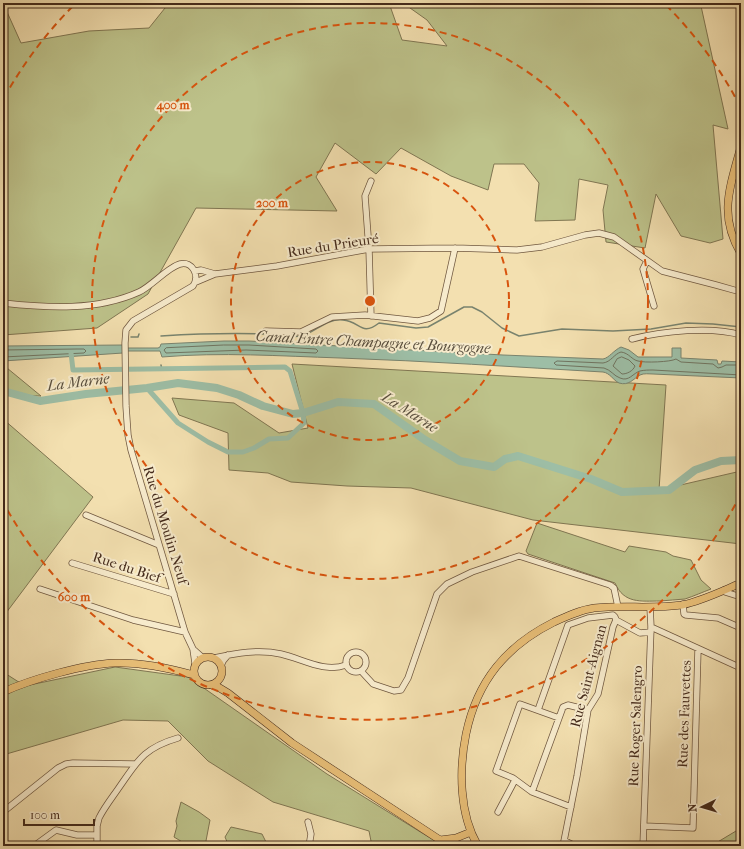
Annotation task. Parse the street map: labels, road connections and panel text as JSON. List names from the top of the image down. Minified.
{"streets":{"street":["Rue du Prieuré","Rue du Moulin Neuf","Rue du Bief","Rue Saint-Aignan","Rue des Fauvettes","Rue Roger Salengro"]},"crossings":[["Rue du Prieuré","Rue du Moulin Neuf"],["Rue du Moulin Neuf","Rue du Bief"],["Rue Saint-Aignan","Rue des Fauvettes"],["Rue Saint-Aignan","Rue Roger Salengro"],["Rue des Fauvettes","Rue Roger Salengro"]],"water":["Canal Entre Champagne et Bourgogne","La Marne"],"scale_bar":"100 m","north":"left","rings":["400 m","200 m","600 m"]}
